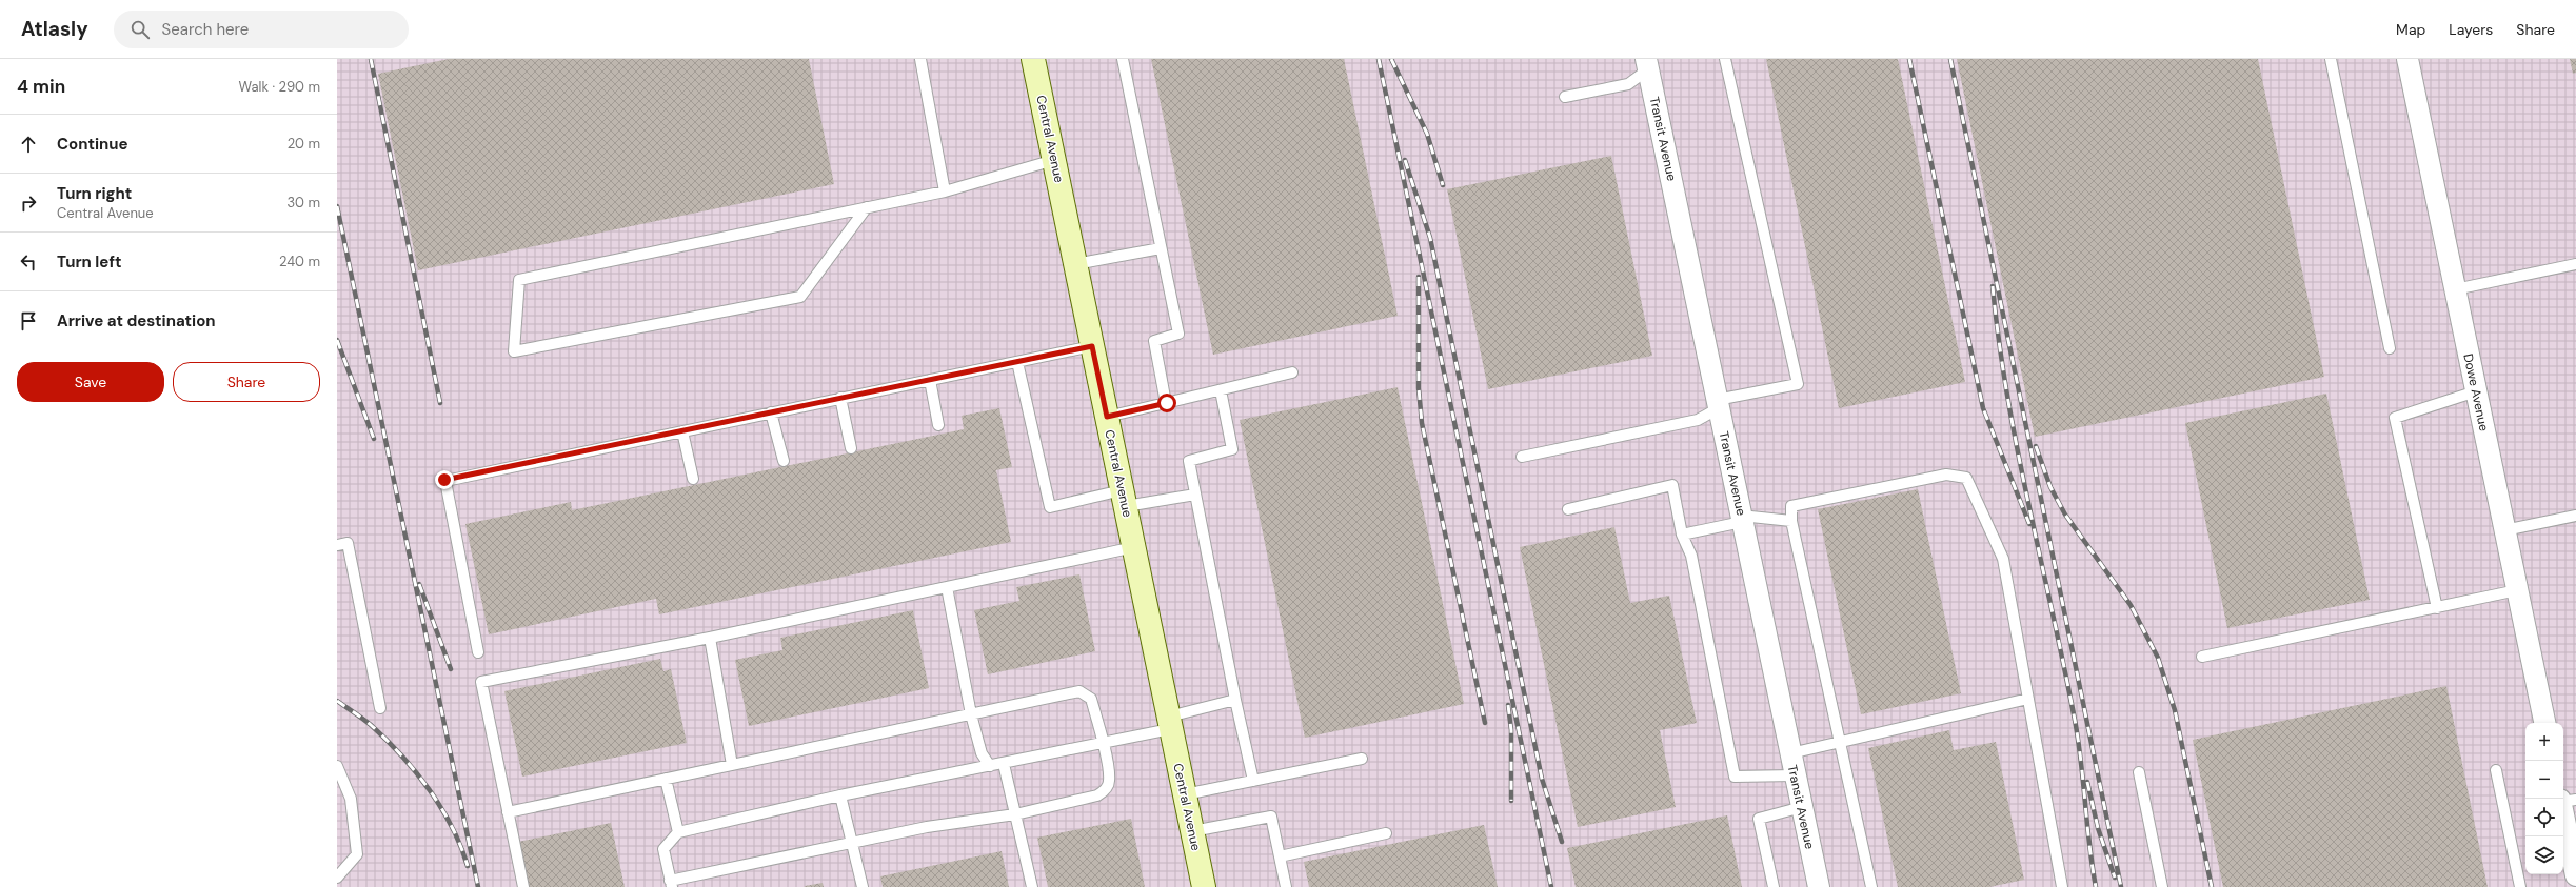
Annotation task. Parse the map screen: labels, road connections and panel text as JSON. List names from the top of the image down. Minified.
{"streets":{"street":["Central Avenue","Transit Avenue","Dowe Avenue"]},"page":{"header":"Atlasly","search":"Search here","nav":["Map","Layers","Share"],"heading":["4 min","Walk · 290 m"],"list":[["Continue","20 m"],["Turn right","Central Avenue","30 m"],["Turn left","240 m"],"Arrive at destination"],"buttons":["Save","Share"],"map_buttons":["+","−"]}}
